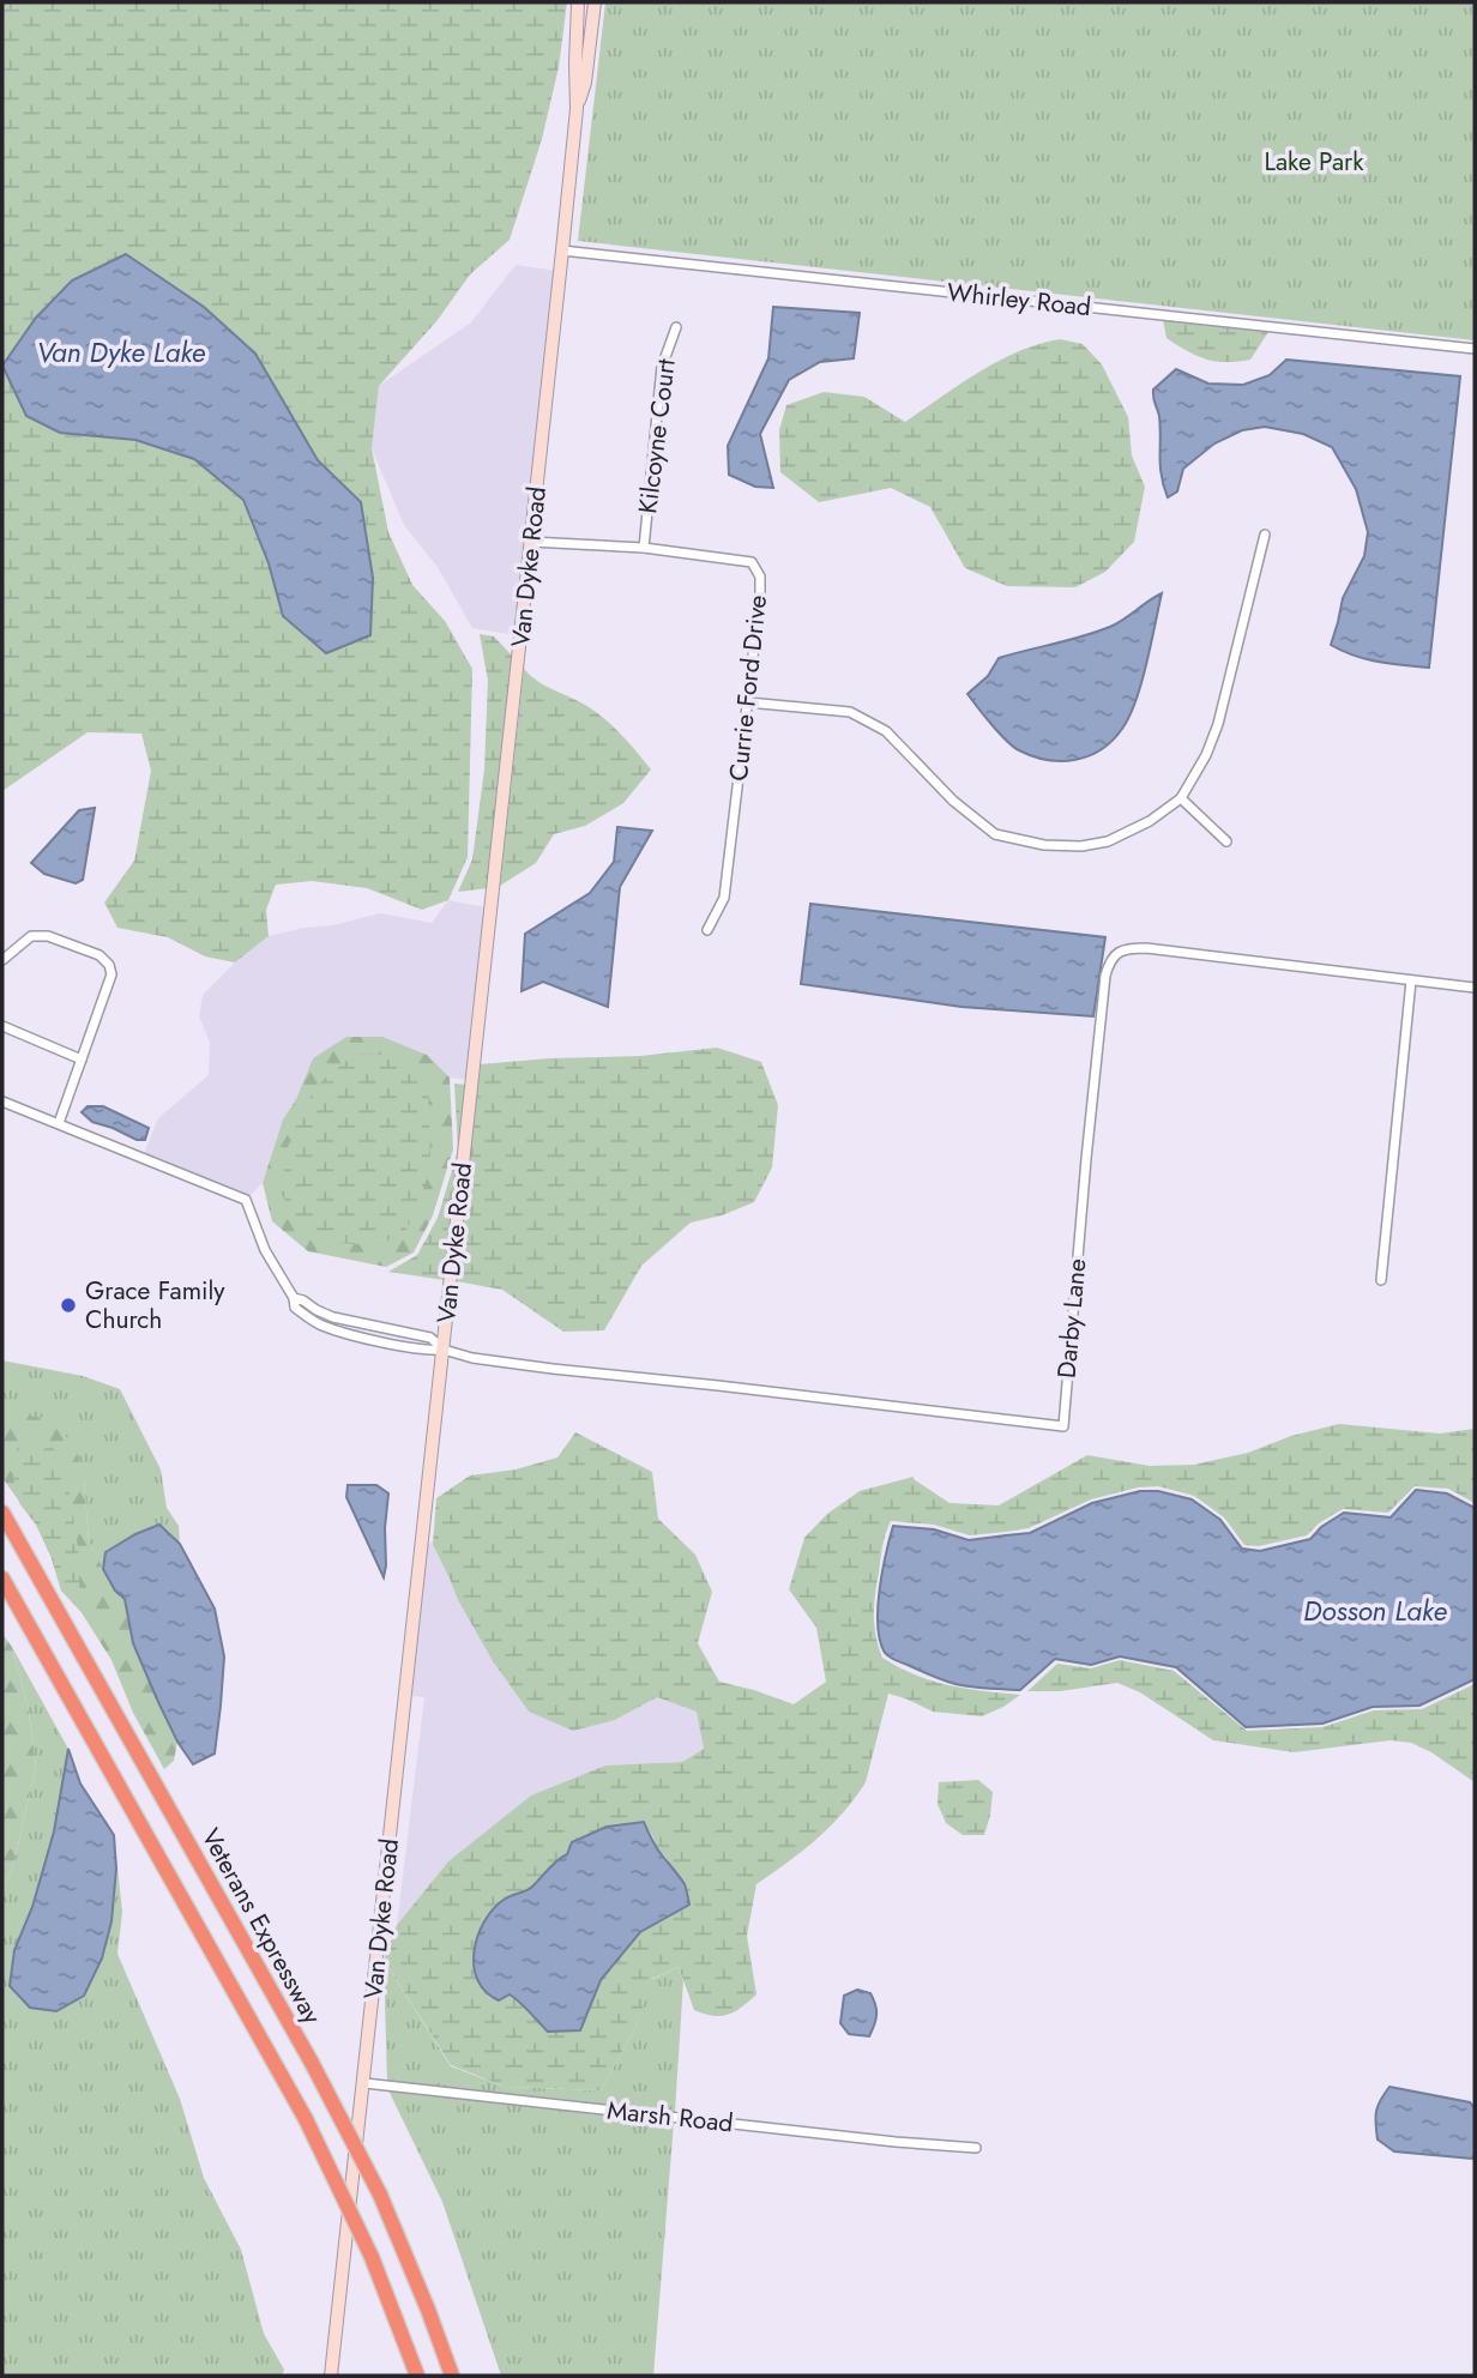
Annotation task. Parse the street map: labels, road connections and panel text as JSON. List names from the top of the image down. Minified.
{"streets":{"highway":["Veterans Expressway"],"main road":["Van Dyke Road"],"street":["Whirley Road","Kilcoyne Court","Currie Ford Drive","Darby Lane","Marsh Road"]},"crossings":[["Whirley Road","Van Dyke Road"],["Kilcoyne Court","Currie Ford Drive"],["Van Dyke Road","Currie Ford Drive"],["Van Dyke Road","Darby Lane"],["Van Dyke Road","Marsh Road"]],"water":["Van Dyke Lake","Dosson Lake"],"parks":["Lake Park"],"places":["Grace Family Church"]}
